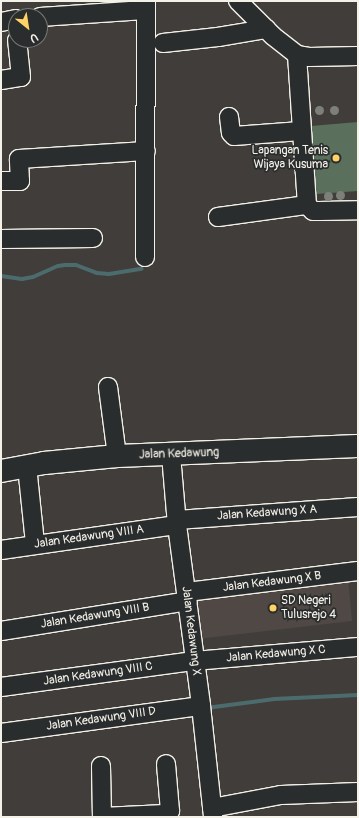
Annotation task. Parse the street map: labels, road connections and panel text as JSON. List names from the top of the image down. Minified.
{"streets":{"main road":["Jalan Kedawung"],"street":["Jalan Kedawung X A","Jalan Kedawung VIII A","Jalan Kedawung X B","Jalan Kedawung VIII B","Jalan Kedawung X","Jalan Kedawung X C","Jalan Kedawung VIII C","Jalan Kedawung VIII D"]},"crossings":[["Jalan Kedawung","Jalan Kedawung X"],["Jalan Kedawung X A","Jalan Kedawung VIII A"],["Jalan Kedawung X A","Jalan Kedawung X"],["Jalan Kedawung VIII A","Jalan Kedawung X"],["Jalan Kedawung X B","Jalan Kedawung VIII B"],["Jalan Kedawung X B","Jalan Kedawung X"],["Jalan Kedawung VIII B","Jalan Kedawung X"],["Jalan Kedawung X","Jalan Kedawung X C"],["Jalan Kedawung X","Jalan Kedawung VIII C"],["Jalan Kedawung X","Jalan Kedawung VIII D"],["Jalan Kedawung X C","Jalan Kedawung VIII C"]],"places":["Lapangan Tenis Wijaya Kusuma","SD Negeri Tulusrejo 4"],"north":"bottom right"}
